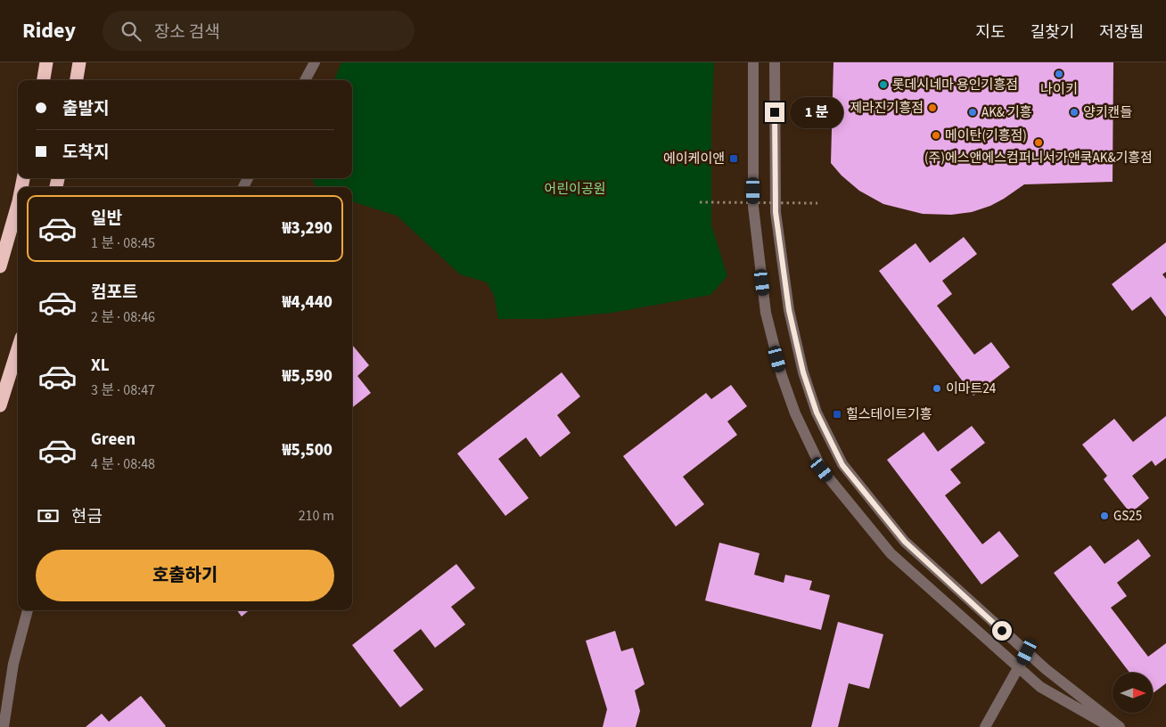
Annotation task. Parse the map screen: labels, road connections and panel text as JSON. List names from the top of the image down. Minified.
{"parks":["어린이공원"],"places":{"other":["나이키","롯데시네마 용인기흥점","제라진기흥점","AK& 기흥","양키캔들","메이탄(기흥점)","(주)에스앤에스컴퍼니서가앤쿡AK&기흥점","이마트24","GS25"],"transit":["에이케이앤","힐스테이트기흥"]},"north":"right","page":{"header":"Ridey","search":"장소 검색","nav":["지도","길찾기","저장됨"],"banner":["출발지","도착지"],"bubble":"1 분","list":[{"name":"일반","note":"1 분 · 08:45","value":"₩3,290"},{"name":"컴포트","note":"2 분 · 08:46","value":"₩4,440"},{"name":"XL","note":"3 분 · 08:47","value":"₩5,590"},{"name":"Green","note":"4 분 · 08:48","value":"₩5,500"}],"pay":["현금","210 m"],"buttons":"호출하기"}}
